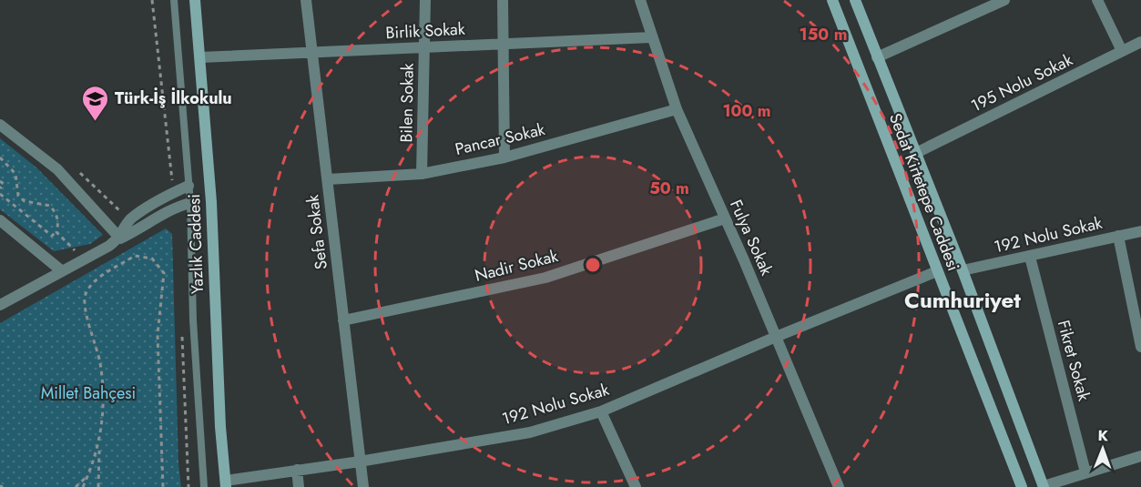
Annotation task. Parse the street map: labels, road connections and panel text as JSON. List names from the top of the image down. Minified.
{"streets":{"main road":["Sedat Kirtetepe Caddesi","Yazlık Caddesi"],"street":["Birlik Sokak","195 Nolu Sokak","Bilen Sokak","Pancar Sokak","Sefa Sokak","192 Nolu Sokak","Fulya Sokak","Nadir Sokak","Fikret Sokak"]},"crossings":[["Birlik Sokak","Bilen Sokak"],["Birlik Sokak","Sefa Sokak"],["Birlik Sokak","Fulya Sokak"],["Birlik Sokak","Yazlık Caddesi"],["195 Nolu Sokak","Sedat Kirtetepe Caddesi"],["Bilen Sokak","Pancar Sokak"],["Pancar Sokak","Sefa Sokak"],["Pancar Sokak","Fulya Sokak"],["Sedat Kirtetepe Caddesi","192 Nolu Sokak"],["Sefa Sokak","192 Nolu Sokak"],["Sefa Sokak","Nadir Sokak"],["192 Nolu Sokak","Fulya Sokak"],["192 Nolu Sokak","Yazlık Caddesi"],["192 Nolu Sokak","Fikret Sokak"],["Fulya Sokak","Nadir Sokak"]],"districts":["Cumhuriyet"],"parks":["Millet Bahçesi"],"places":{"school or university":["Türk-İş İlkokulu"]},"north":"top","rings":["150 m","100 m","50 m"]}
